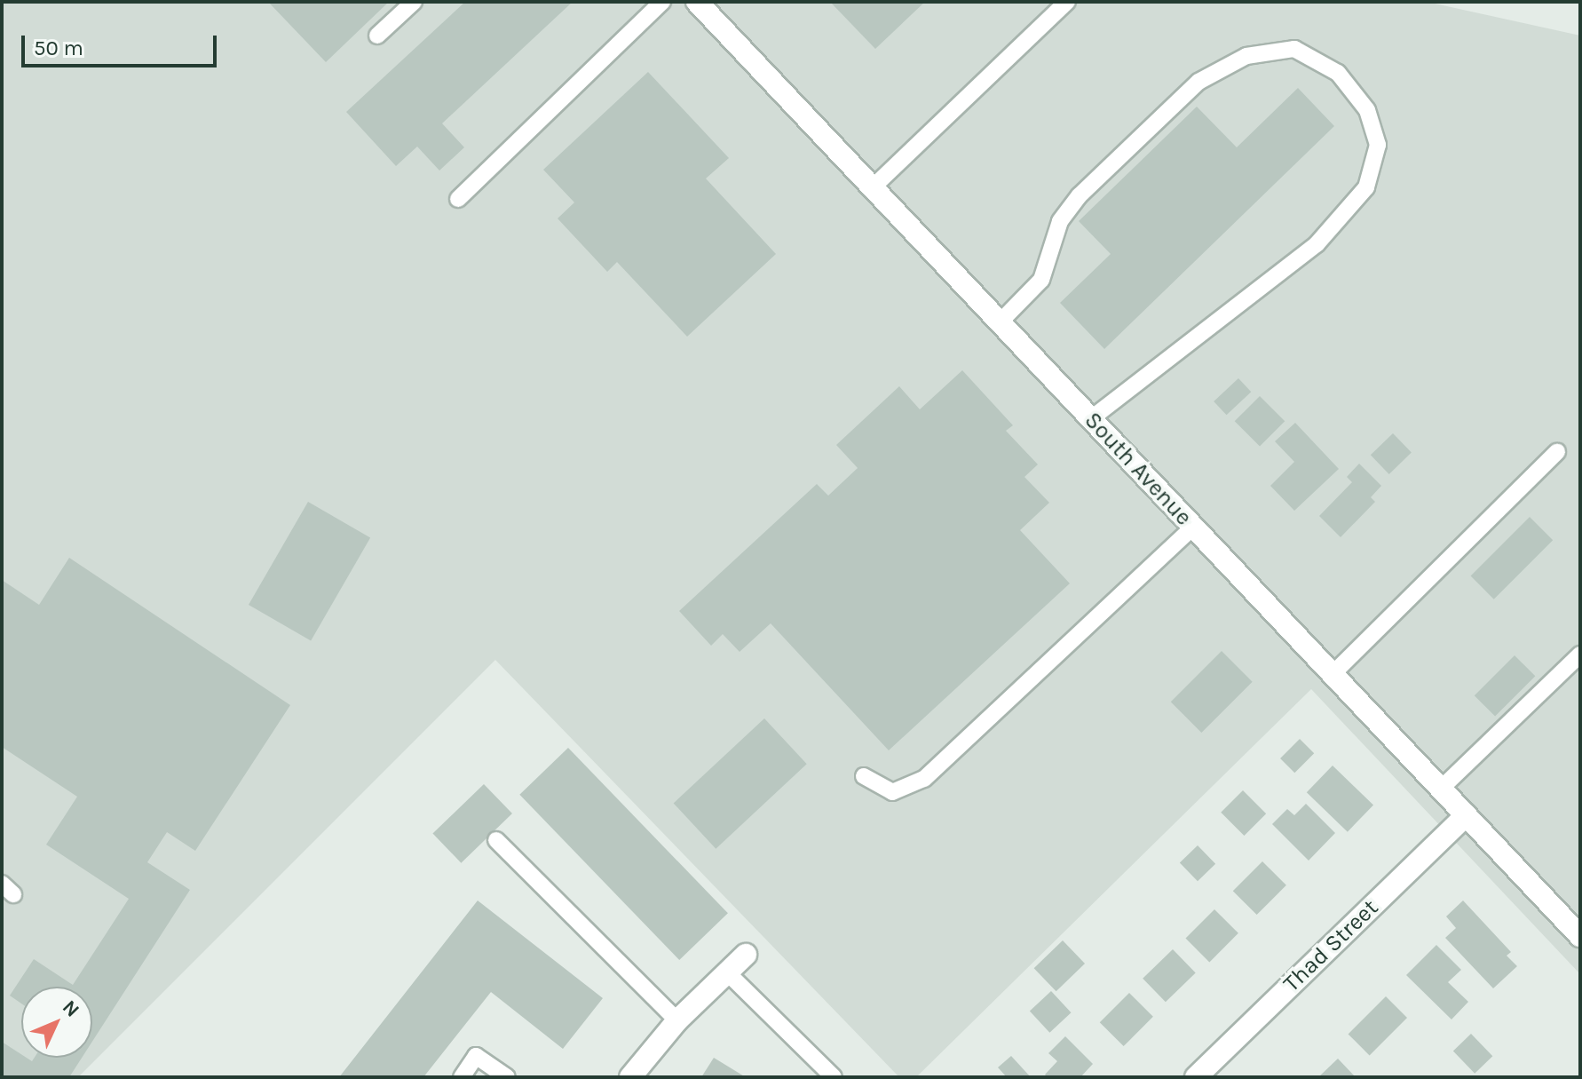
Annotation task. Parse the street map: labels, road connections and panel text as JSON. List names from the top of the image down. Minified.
{"streets":{"street":["South Avenue","Thad Street"]},"crossings":[["South Avenue","Thad Street"]],"scale_bar":"50 m","north":"top right"}
